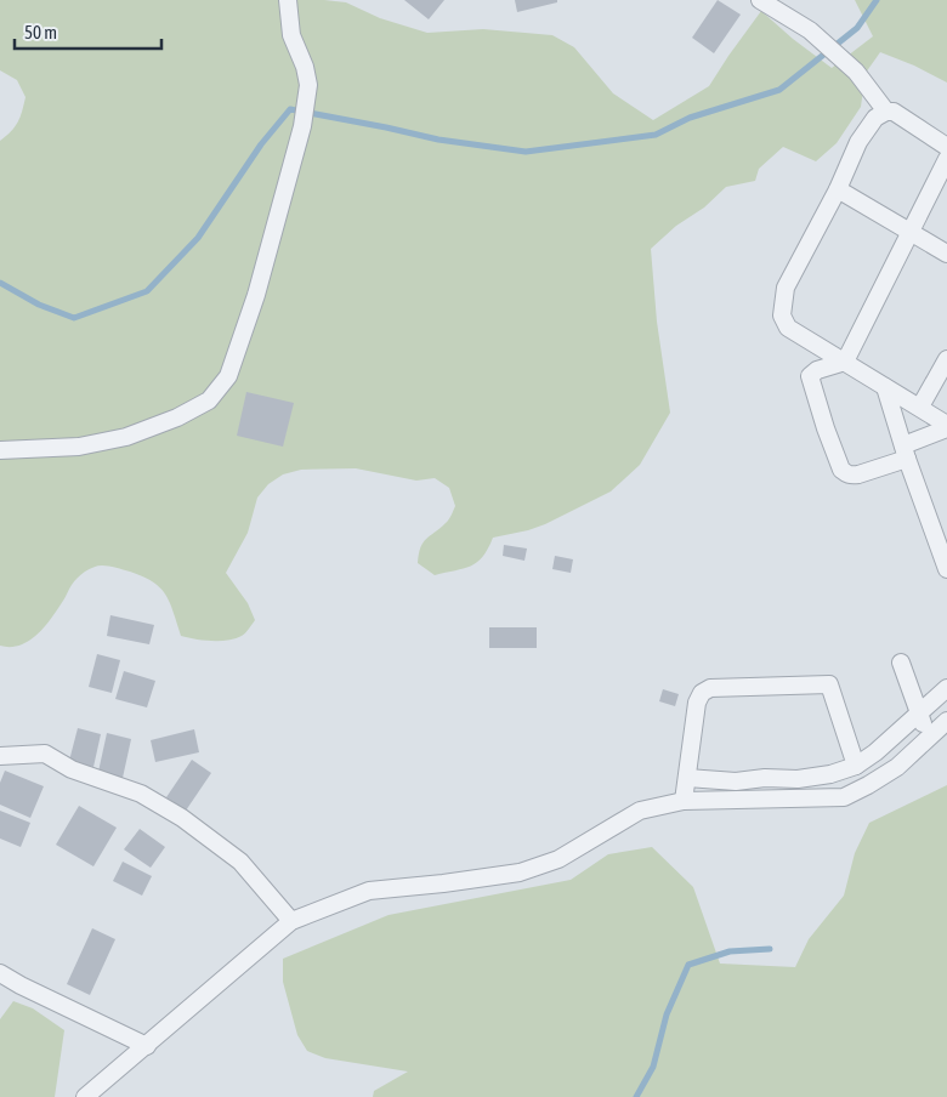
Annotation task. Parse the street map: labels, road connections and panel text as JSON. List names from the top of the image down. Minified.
{"scale_bar":"50 m"}
